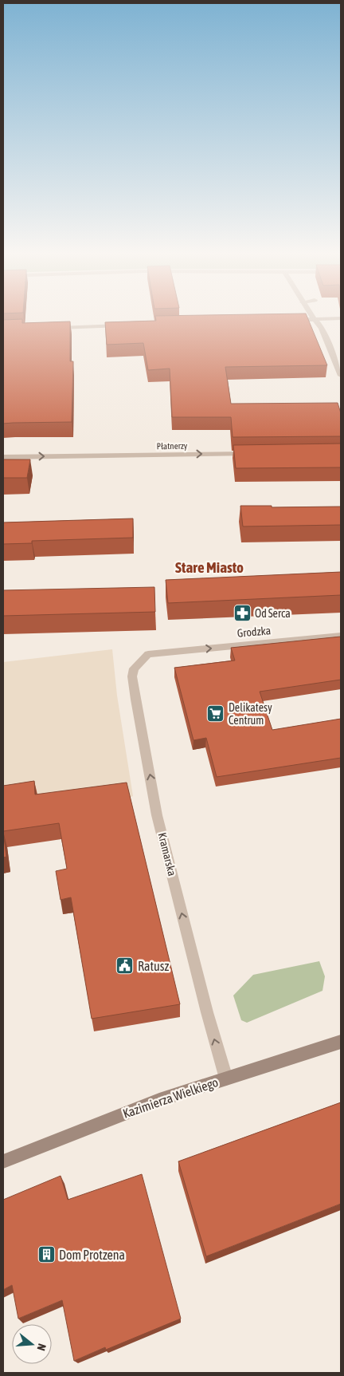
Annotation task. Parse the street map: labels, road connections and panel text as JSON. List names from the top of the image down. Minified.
{"streets":{"street":["Płatnerzy","Grodzka","Kramarska","Kazimierza Wielkiego"]},"crossings":[["Grodzka","Kramarska"],["Kramarska","Kazimierza Wielkiego"]],"one_way":["Płatnerzy","Grodzka","Kramarska"],"districts":["Stare Miasto"],"places":{"pharmacy":["Od Serca"],"supermarket":["Delikatesy Centrum"],"public building":["Ratusz"],"building":["Dom Protzena"]},"north":"right"}
